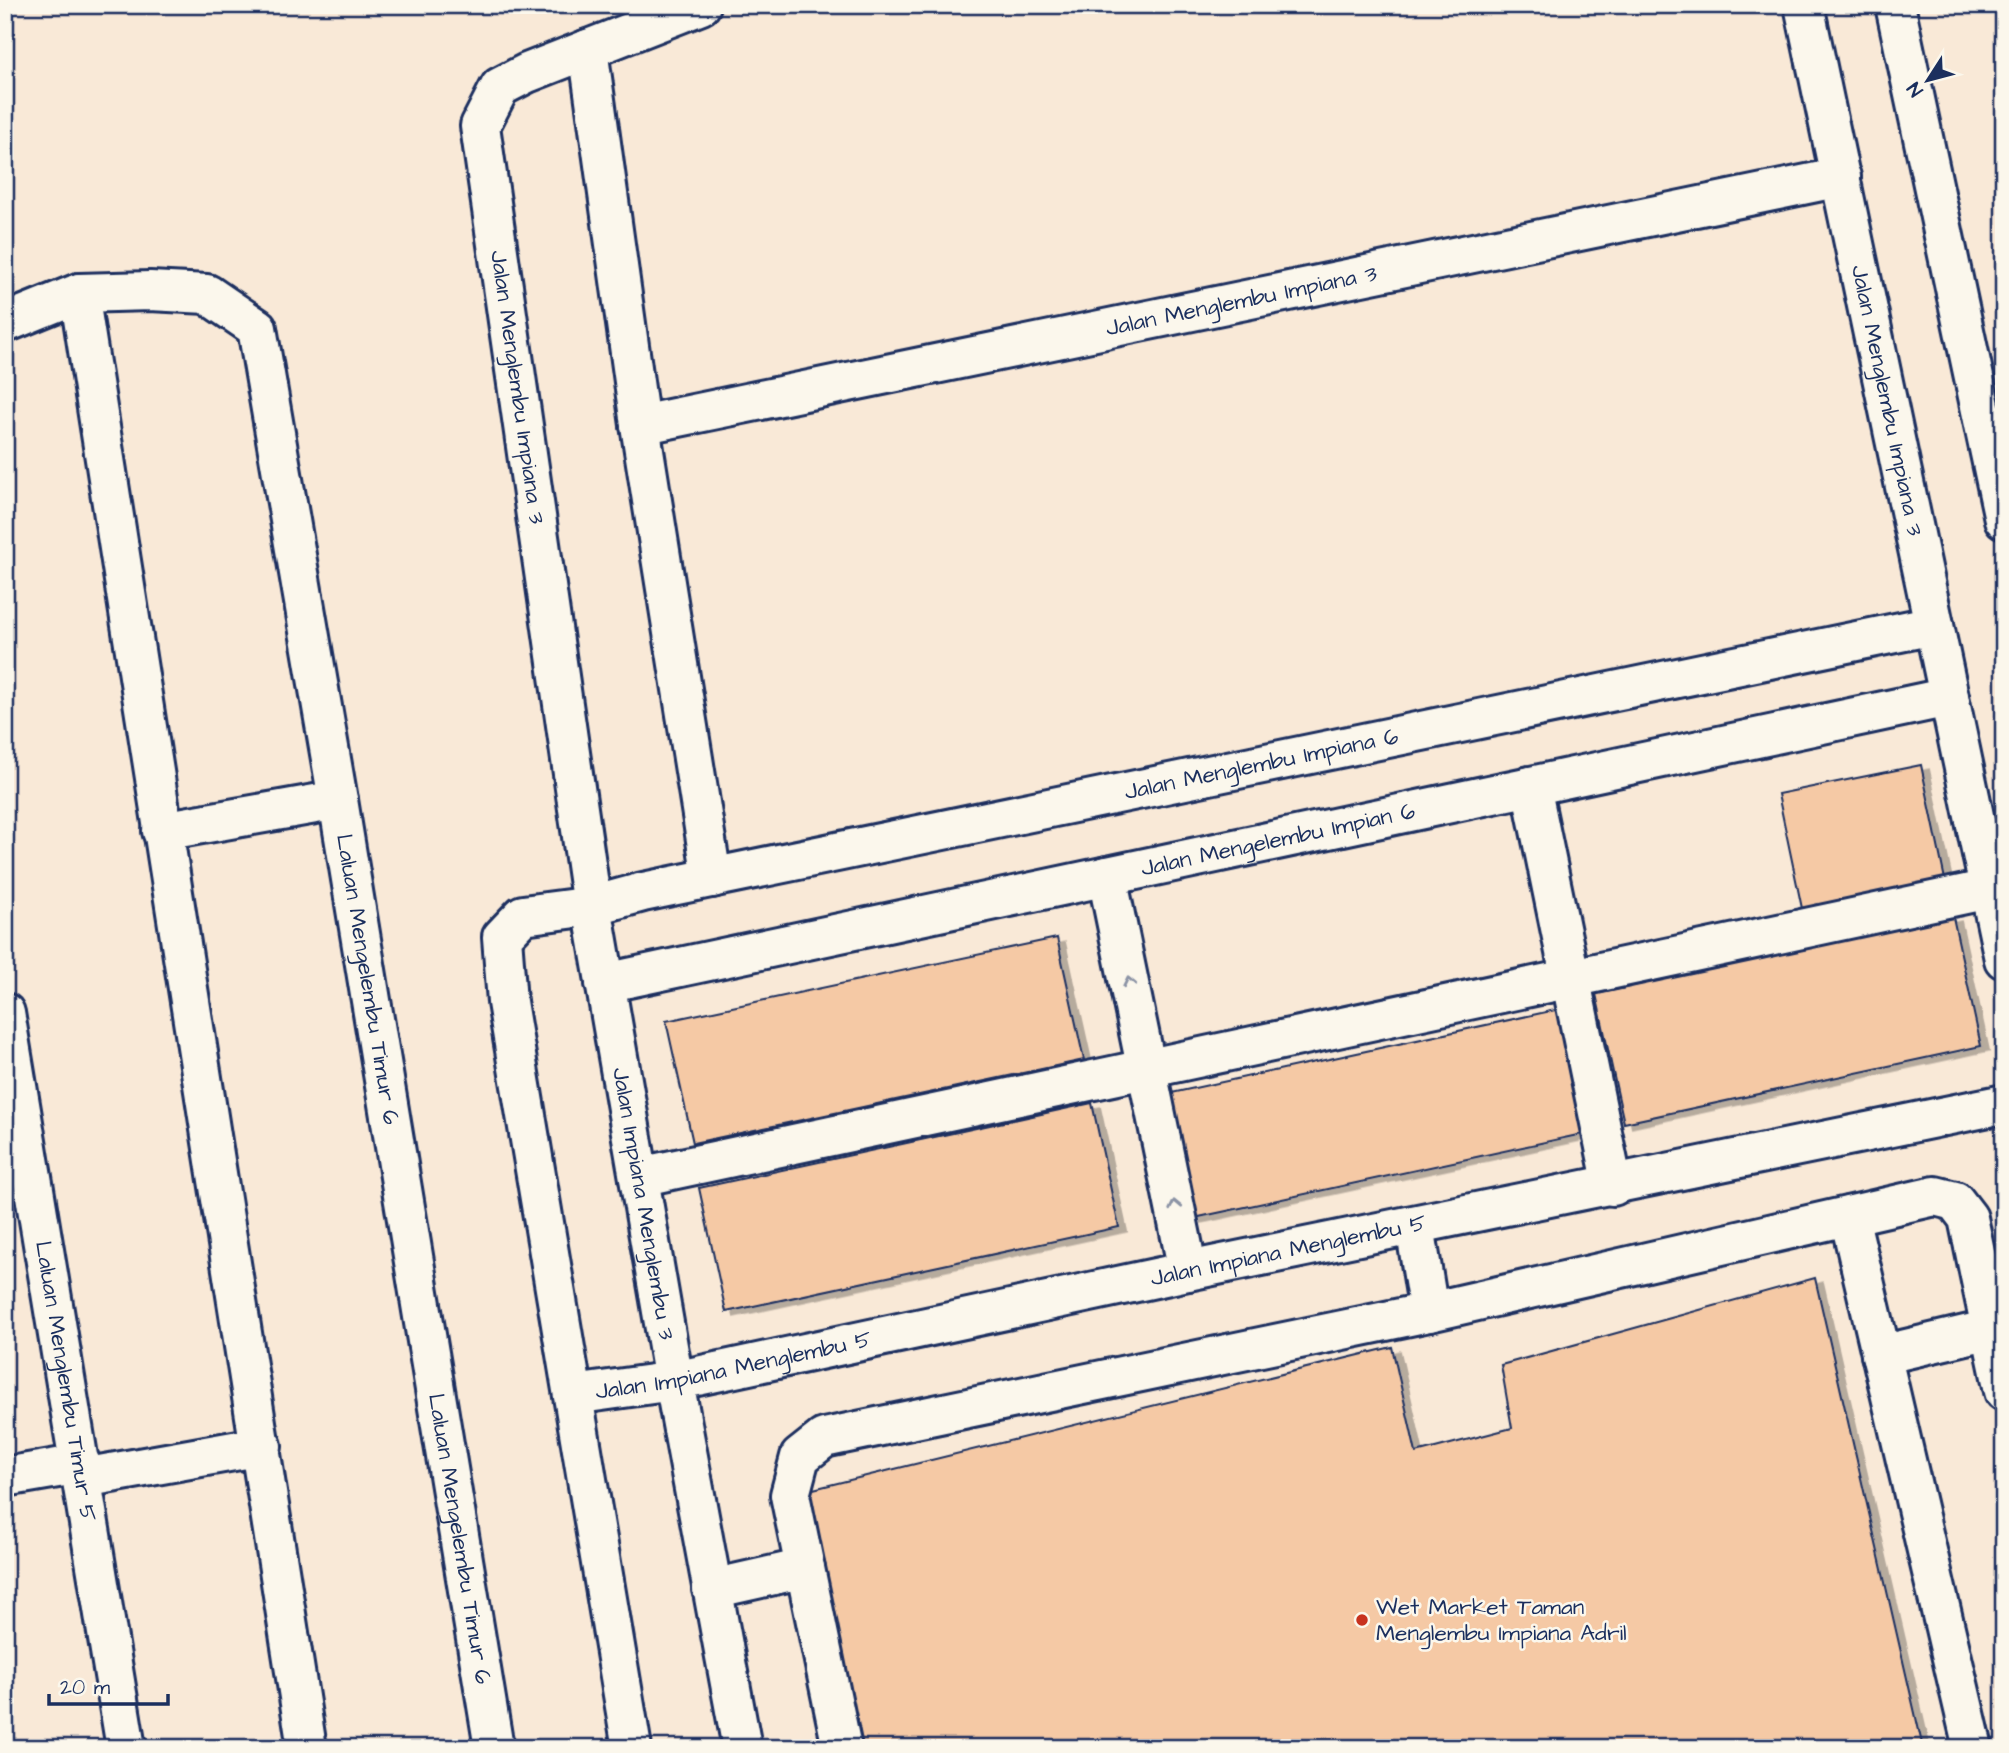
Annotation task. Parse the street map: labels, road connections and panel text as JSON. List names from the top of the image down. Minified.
{"streets":{"street":["Jalan Menglembu Impiana 3","Jalan Menglembu Impiana 6","Jalan Mengelembu Impian 6","Laluan Mengelembu Timur 6","Jalan Impiana Menglembu 3","Jalan Impiana Menglembu 5","Laluan Menglembu Timur 5"]},"crossings":[["Jalan Menglembu Impiana 3","Jalan Menglembu Impiana 6"],["Jalan Menglembu Impiana 3","Jalan Mengelembu Impian 6"],["Jalan Menglembu Impiana 3","Jalan Impiana Menglembu 3"],["Jalan Menglembu Impiana 6","Jalan Impiana Menglembu 3"],["Jalan Menglembu Impiana 6","Jalan Impiana Menglembu 5"],["Jalan Mengelembu Impian 6","Jalan Impiana Menglembu 3"],["Jalan Impiana Menglembu 3","Jalan Impiana Menglembu 5"]],"places":["Wet Market Taman Menglembu Impiana Adril"],"scale_bar":"20 m","north":"bottom left"}
